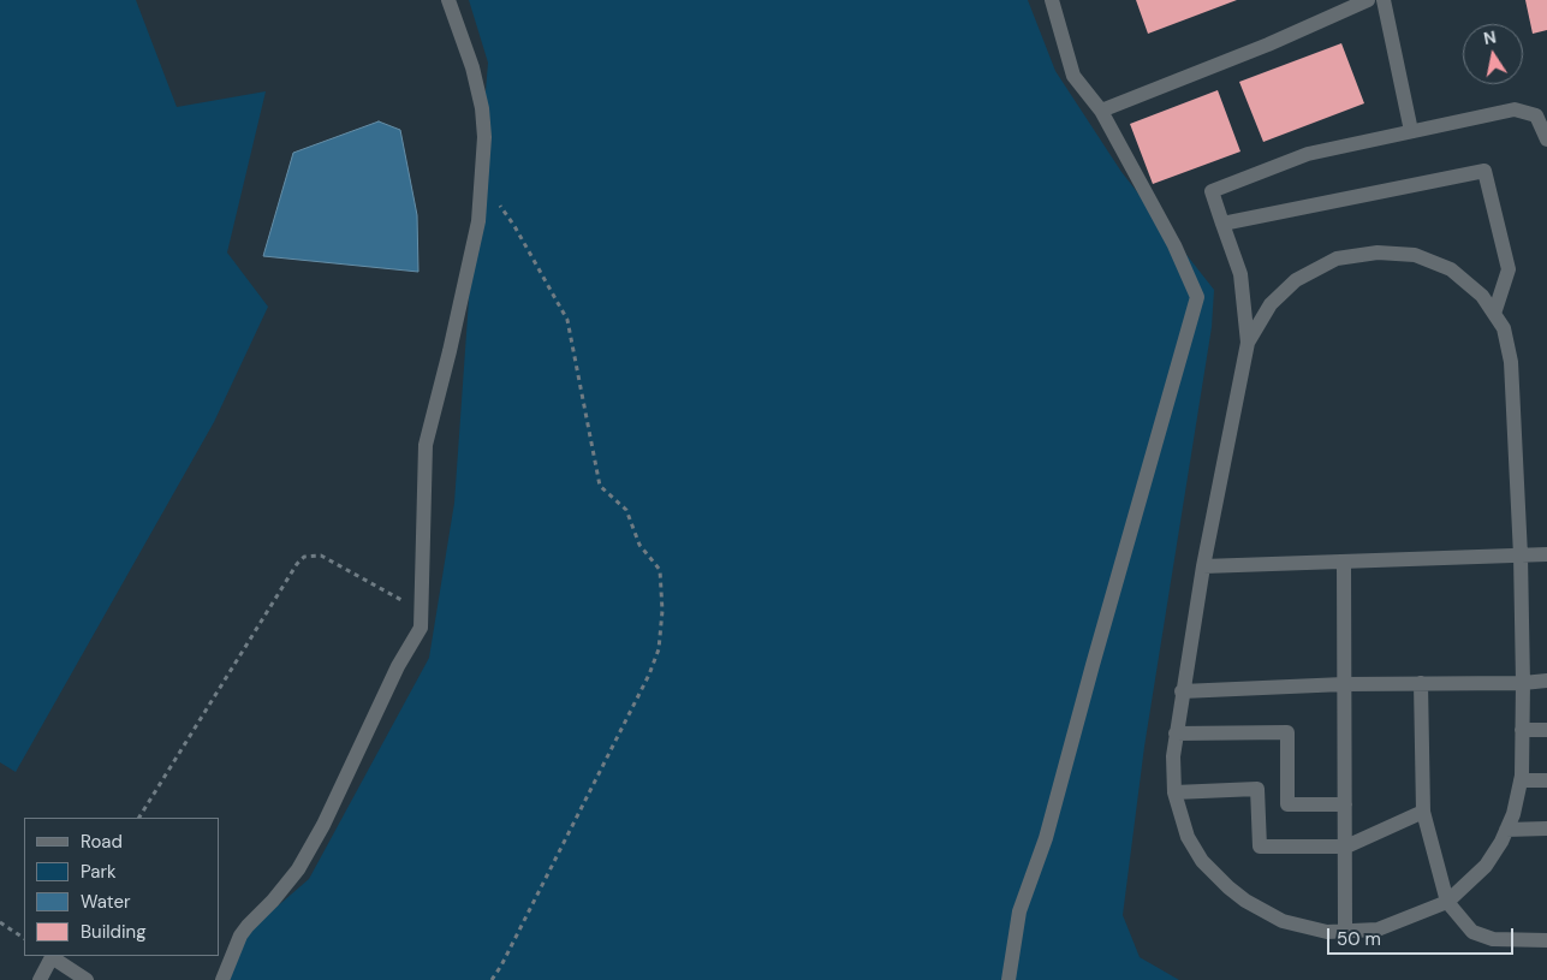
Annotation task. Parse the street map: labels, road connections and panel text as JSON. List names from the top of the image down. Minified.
{"legend":["Road","Park","Water","Building"],"scale_bar":"50 m","north":"top"}
